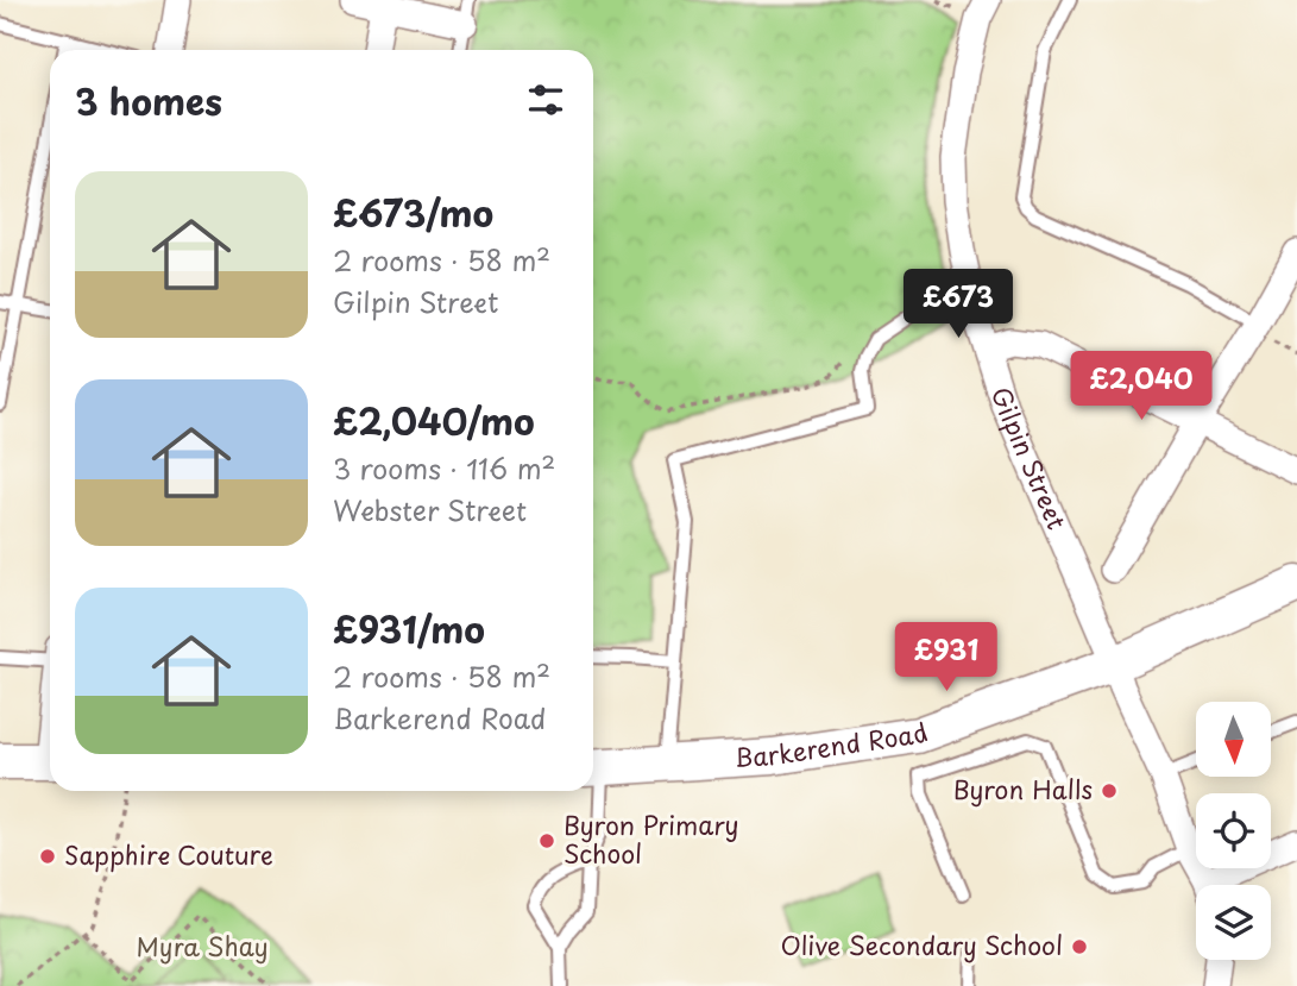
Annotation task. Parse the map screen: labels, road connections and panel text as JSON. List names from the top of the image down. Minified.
{"streets":{"main road":["Barkerend Road"],"street":["Gilpin Street"]},"crossings":[["Gilpin Street","Barkerend Road"]],"parks":["Myra Shay"],"places":["Byron Halls","Byron Primary School","Sapphire Couture","Olive Secondary School"],"north":"bottom","page":{"heading":"3 homes","list":[{"name":"£673/mo","note":"2 rooms · 58 m² · Gilpin Street"},{"name":"£2,040/mo","note":"3 rooms · 116 m² · Webster Street"},{"name":"£931/mo","note":"2 rooms · 58 m² · Barkerend Road"}],"price":["£673","£2,040","£931"]}}
